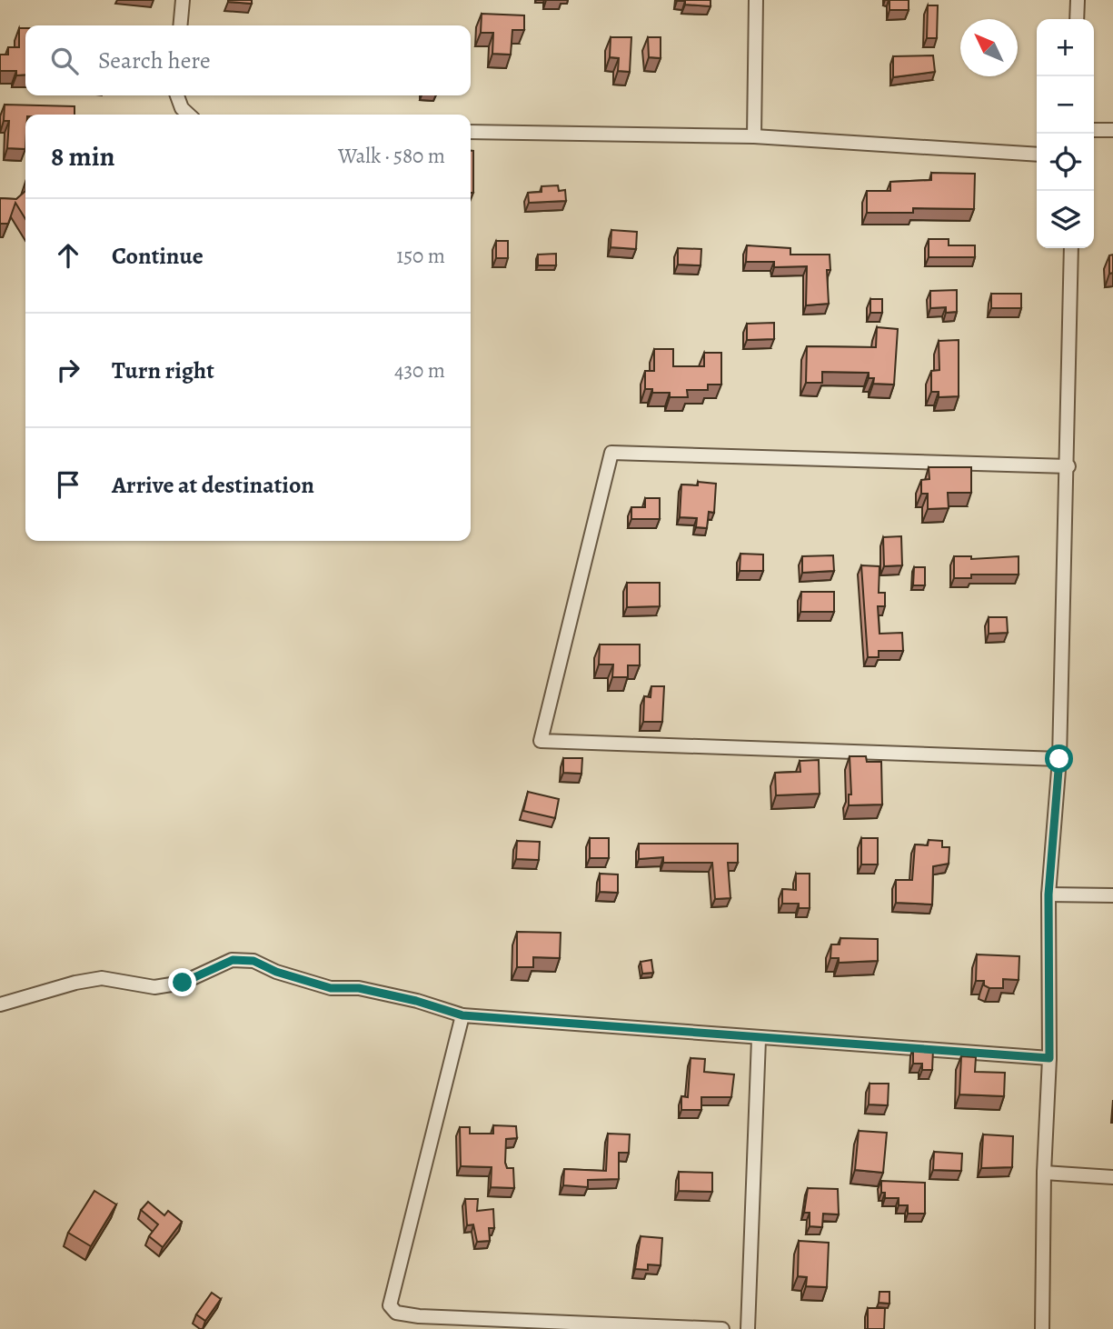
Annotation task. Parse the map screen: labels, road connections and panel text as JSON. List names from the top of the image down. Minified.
{"north":"top left","page":{"map_buttons":["+","−"],"search":"Search here","heading":["8 min","Walk · 580 m"],"list":[["Continue","150 m"],["Turn right","430 m"],"Arrive at destination"]}}
